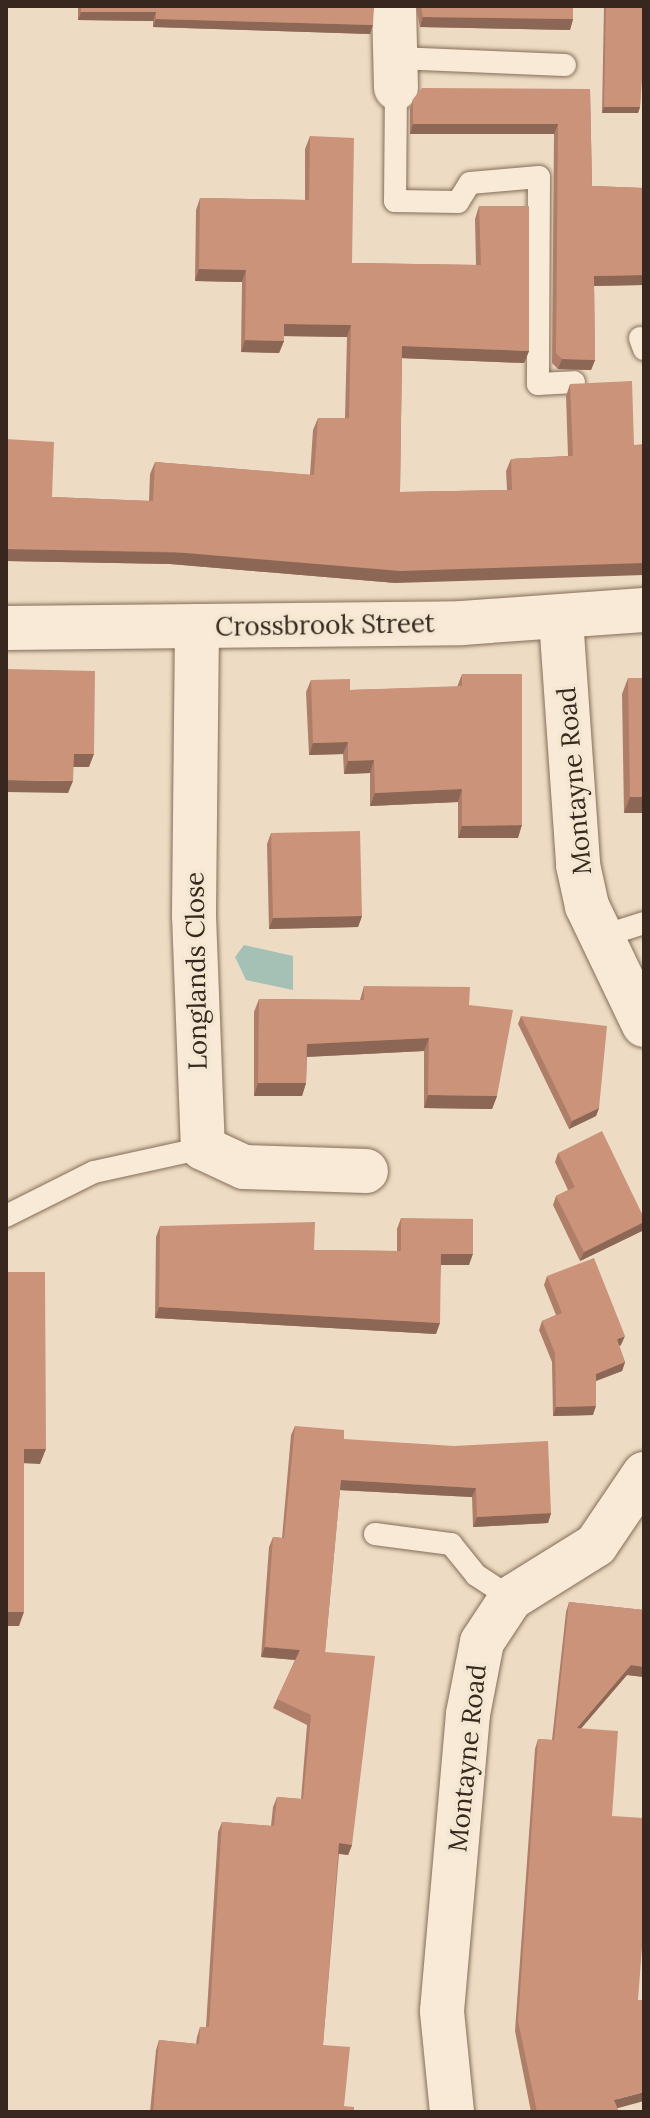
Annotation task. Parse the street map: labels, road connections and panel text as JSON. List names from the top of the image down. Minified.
{"streets":{"street":["Crossbrook Street","Montayne Road","Longlands Close"]},"crossings":[["Crossbrook Street","Montayne Road"],["Crossbrook Street","Longlands Close"]]}
